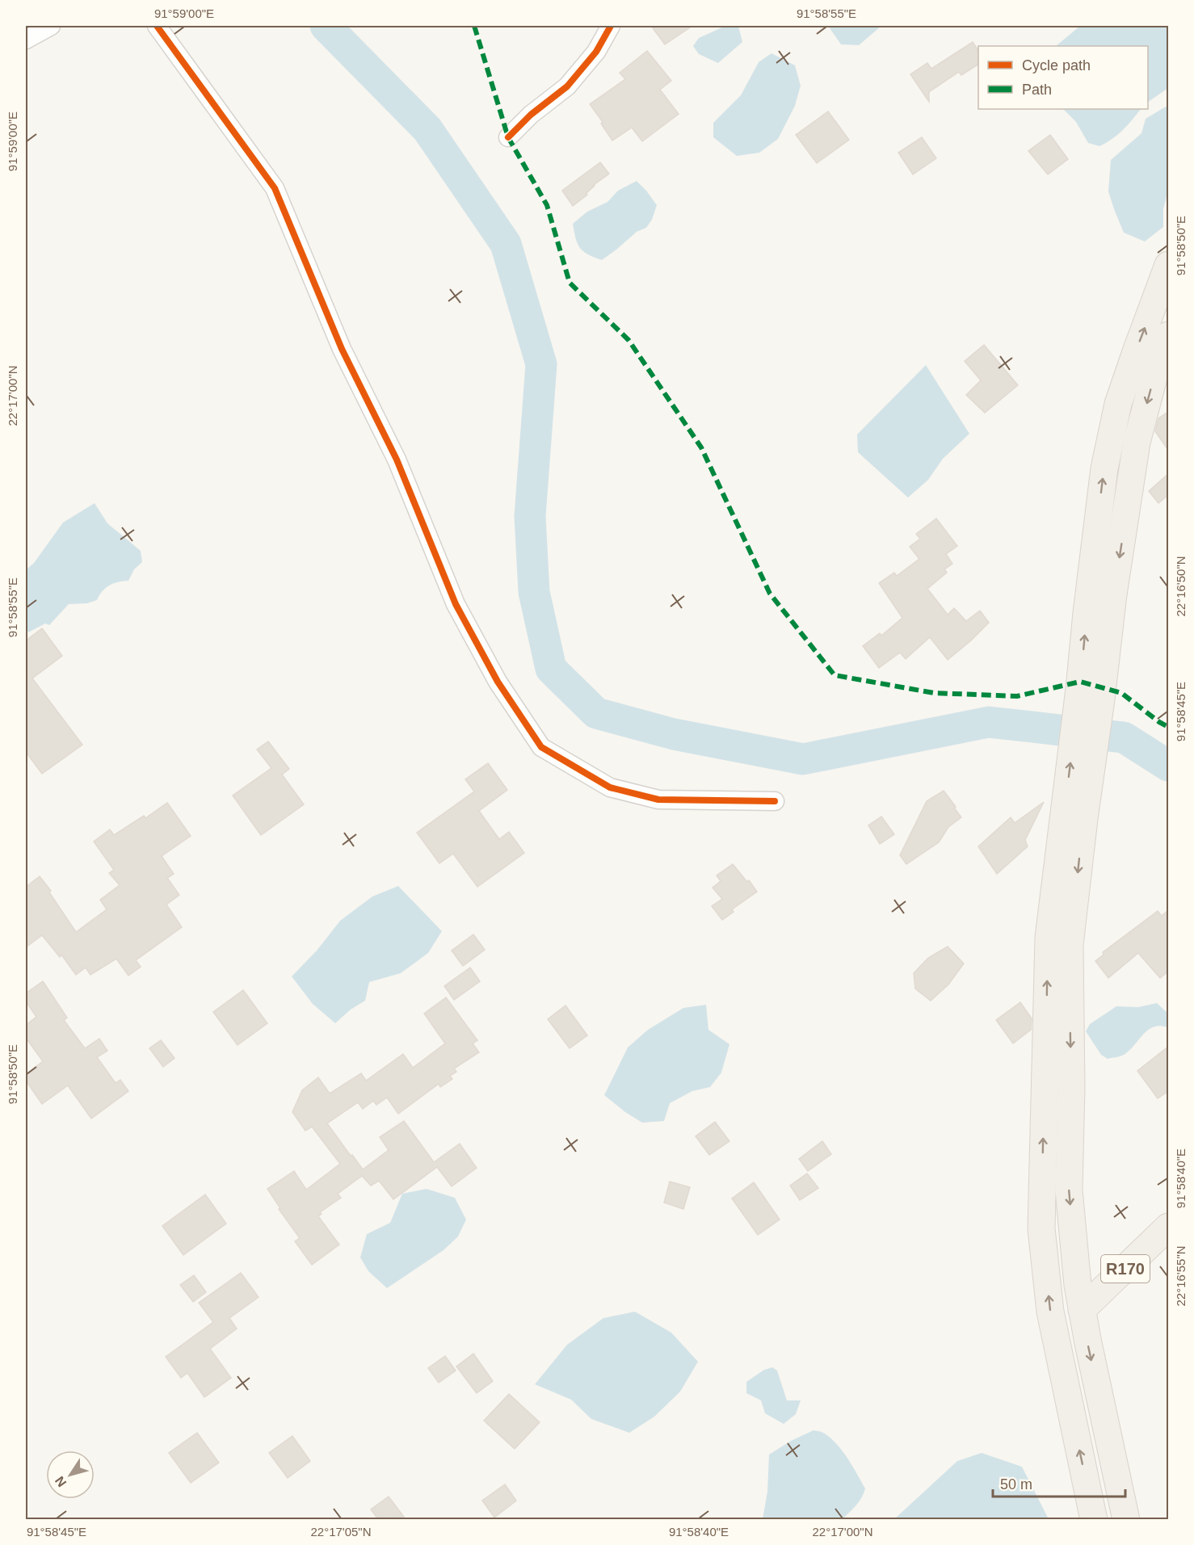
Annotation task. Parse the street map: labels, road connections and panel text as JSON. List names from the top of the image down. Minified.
{"streets":{"main road":["R170"]},"legend":["Cycle path","Path"],"scale_bar":"50 m","north":"bottom left","coordinates":["91°59'00\"E","91°58'55\"E","91°58'50\"E","22°17'00\"N","22°16'50\"N","91°58'45\"E","91°58'40\"E","22°16'55\"N","22°17'05\"N"]}
